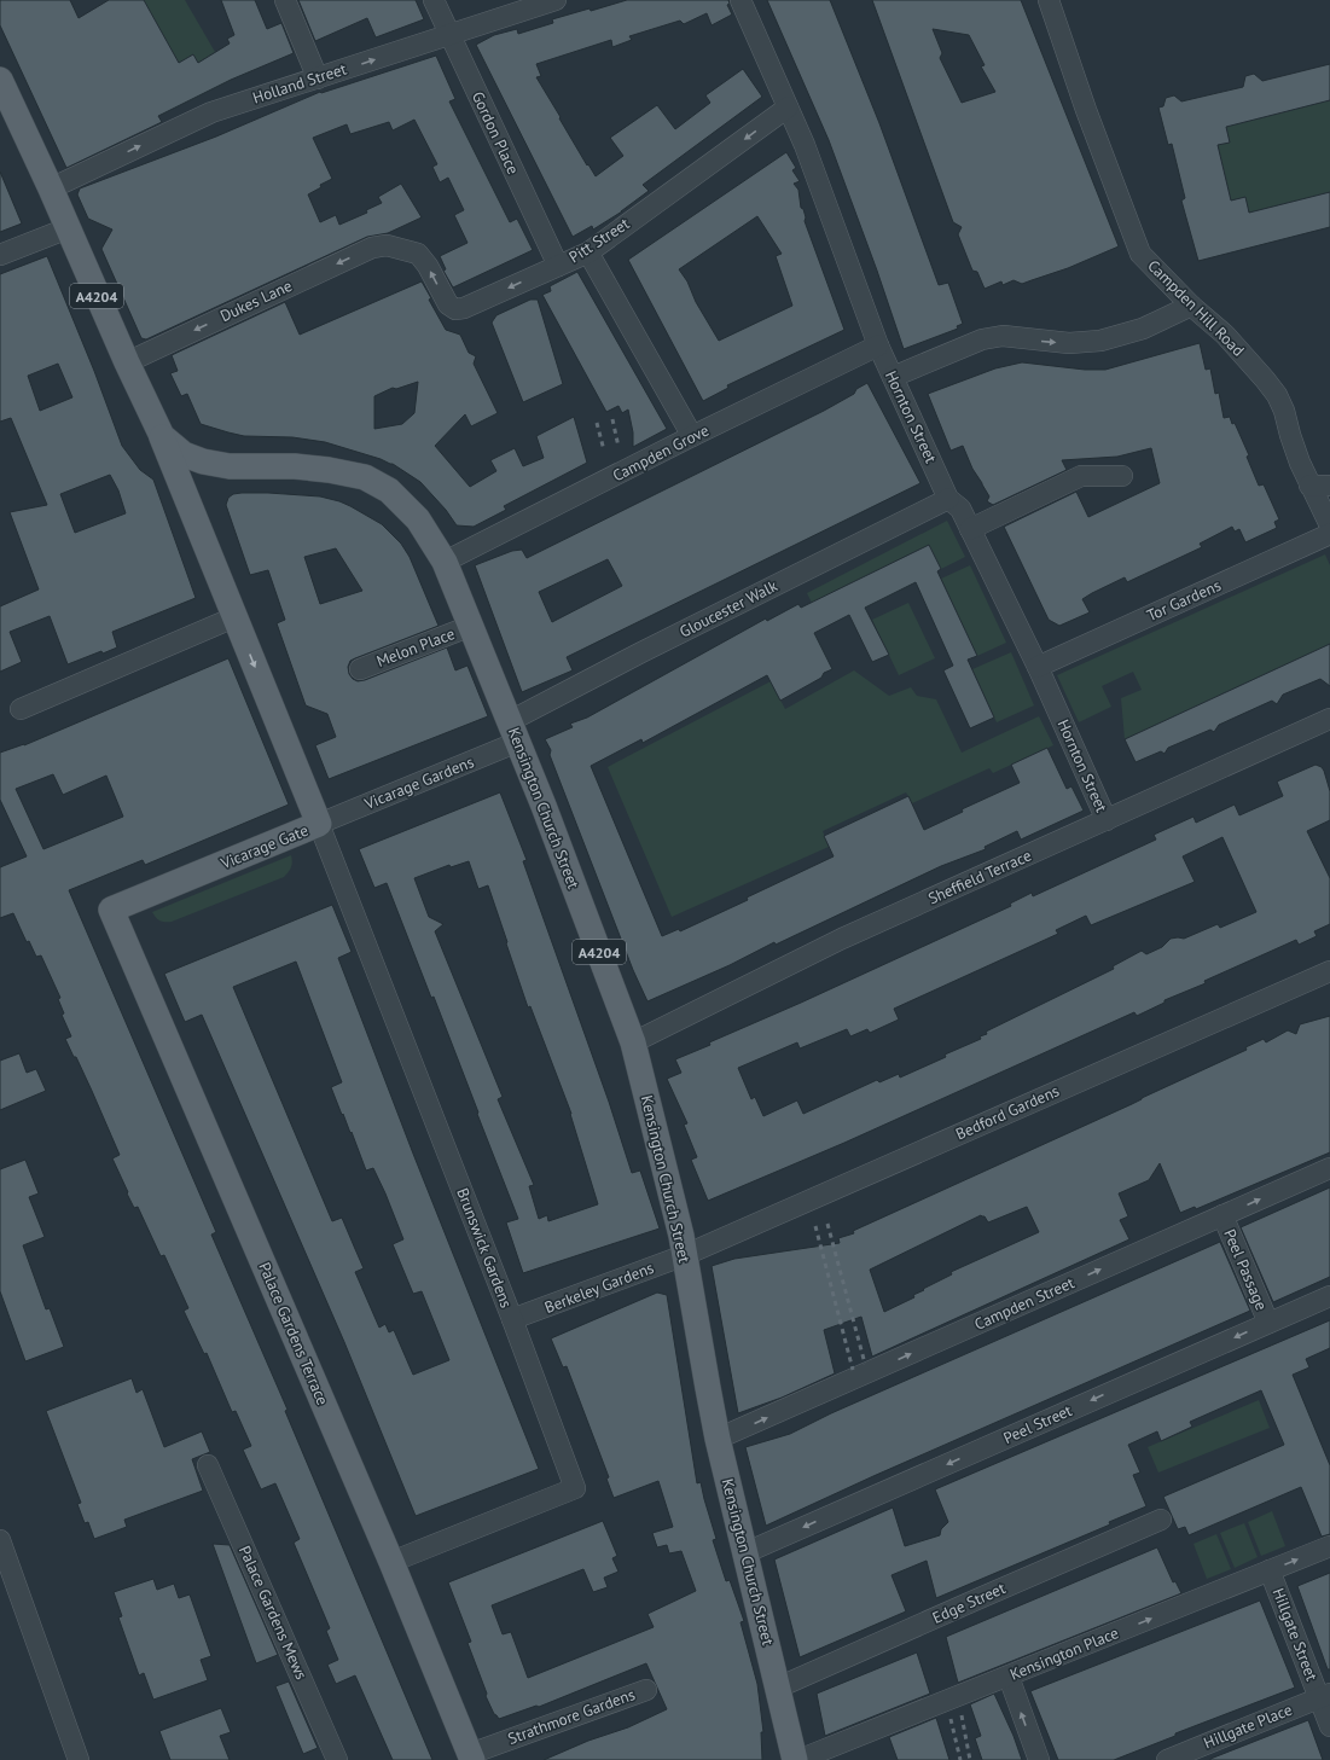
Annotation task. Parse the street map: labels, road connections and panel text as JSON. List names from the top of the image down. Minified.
{"streets":{"main road":["A4204","Kensington Church Street","Vicarage Gate","Palace Gardens Terrace"],"street":["Holland Street","Gordon Place","Pitt Street","Dukes Lane","Campden Hill Road","Hornton Street","Campden Grove","Tor Gardens","Gloucester Walk","Melon Place","Vicarage Gardens","Sheffield Terrace","Bedford Gardens","Brunswick Gardens","Peel Passage","Berkeley Gardens","Campden Street","Peel Street","Edge Street","Palace Gardens Mews","Hillgate Street","Kensington Place","Strathmore Gardens","Hillgate Place"]},"crossings":[["Holland Street","Gordon Place"],["Holland Street","Kensington Church Street"],["Gordon Place","Pitt Street"],["Pitt Street","Dukes Lane"],["Pitt Street","Hornton Street"],["Dukes Lane","Kensington Church Street"],["Hornton Street","Campden Grove"],["Hornton Street","Tor Gardens"],["Hornton Street","Gloucester Walk"],["Hornton Street","Sheffield Terrace"],["Campden Grove","Kensington Church Street"],["Gloucester Walk","Vicarage Gardens"],["Gloucester Walk","Kensington Church Street"],["Melon Place","Kensington Church Street"],["Vicarage Gardens","Kensington Church Street"],["Vicarage Gardens","Vicarage Gate"],["Vicarage Gardens","Brunswick Gardens"],["Kensington Church Street","Vicarage Gate"],["Kensington Church Street","Sheffield Terrace"],["Kensington Church Street","Bedford Gardens"],["Kensington Church Street","Berkeley Gardens"],["Kensington Church Street","Campden Street"],["Kensington Church Street","Peel Street"],["Kensington Church Street","Edge Street"],["Vicarage Gate","Brunswick Gardens"],["Vicarage Gate","Palace Gardens Terrace"],["Bedford Gardens","Berkeley Gardens"],["Brunswick Gardens","Berkeley Gardens"],["Brunswick Gardens","Palace Gardens Terrace"],["Peel Passage","Campden Street"],["Peel Passage","Peel Street"],["Palace Gardens Terrace","Strathmore Gardens"],["Hillgate Street","Kensington Place"],["Hillgate Street","Hillgate Place"]],"one_way":["Holland Street","Pitt Street","Dukes Lane","Campden Street","Peel Street","Kensington Place"]}
